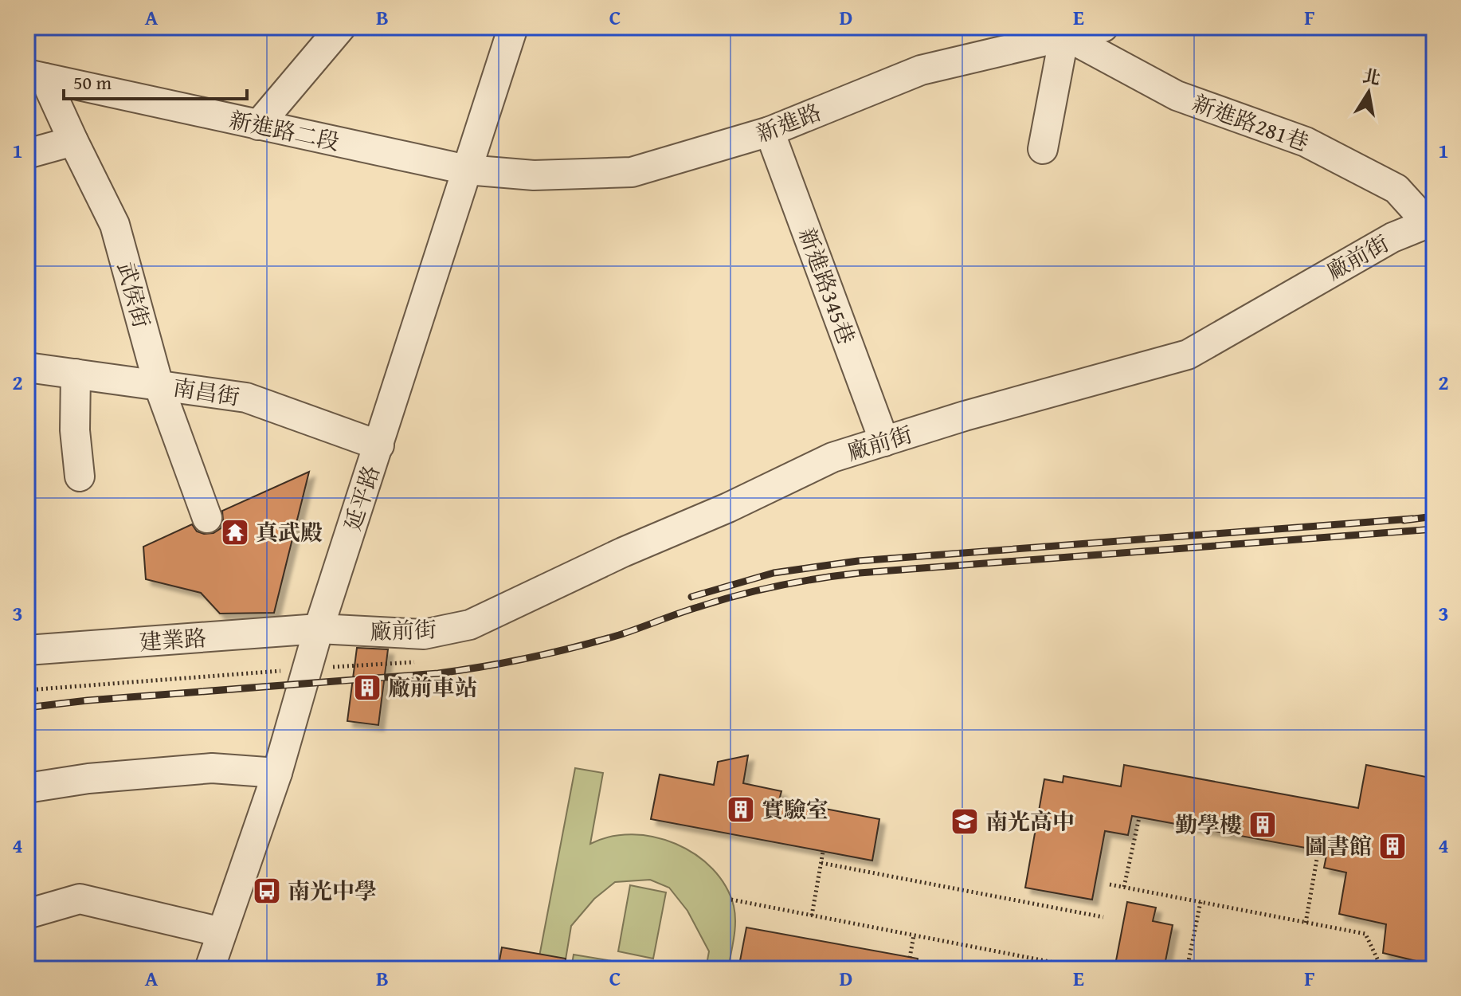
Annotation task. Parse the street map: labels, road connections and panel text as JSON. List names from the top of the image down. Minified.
{"streets":{"street":["新進路","新進路281巷","新進路二段","廠前街","新進路345巷","武侯街","南昌街","延平路","建業路"]},"crossings":[["新進路","新進路281巷"],["新進路","新進路二段"],["新進路","新進路345巷"],["新進路","延平路"],["新進路281巷","廠前街"],["新進路二段","武侯街"],["新進路二段","延平路"],["廠前街","新進路345巷"],["廠前街","延平路"],["廠前街","建業路"],["武侯街","南昌街"],["南昌街","延平路"],["延平路","建業路"]],"places":{"temple":["真武殿"],"building":["廠前車站","實驗室","勤學樓","圖書館"],"school or university":["南光高中"],"bus stop":["南光中學"]},"scale_bar":"50 m","north":"top","grid":{"columns":["A","B","C","D","E","F"],"rows":["1","2","3","4"]}}
